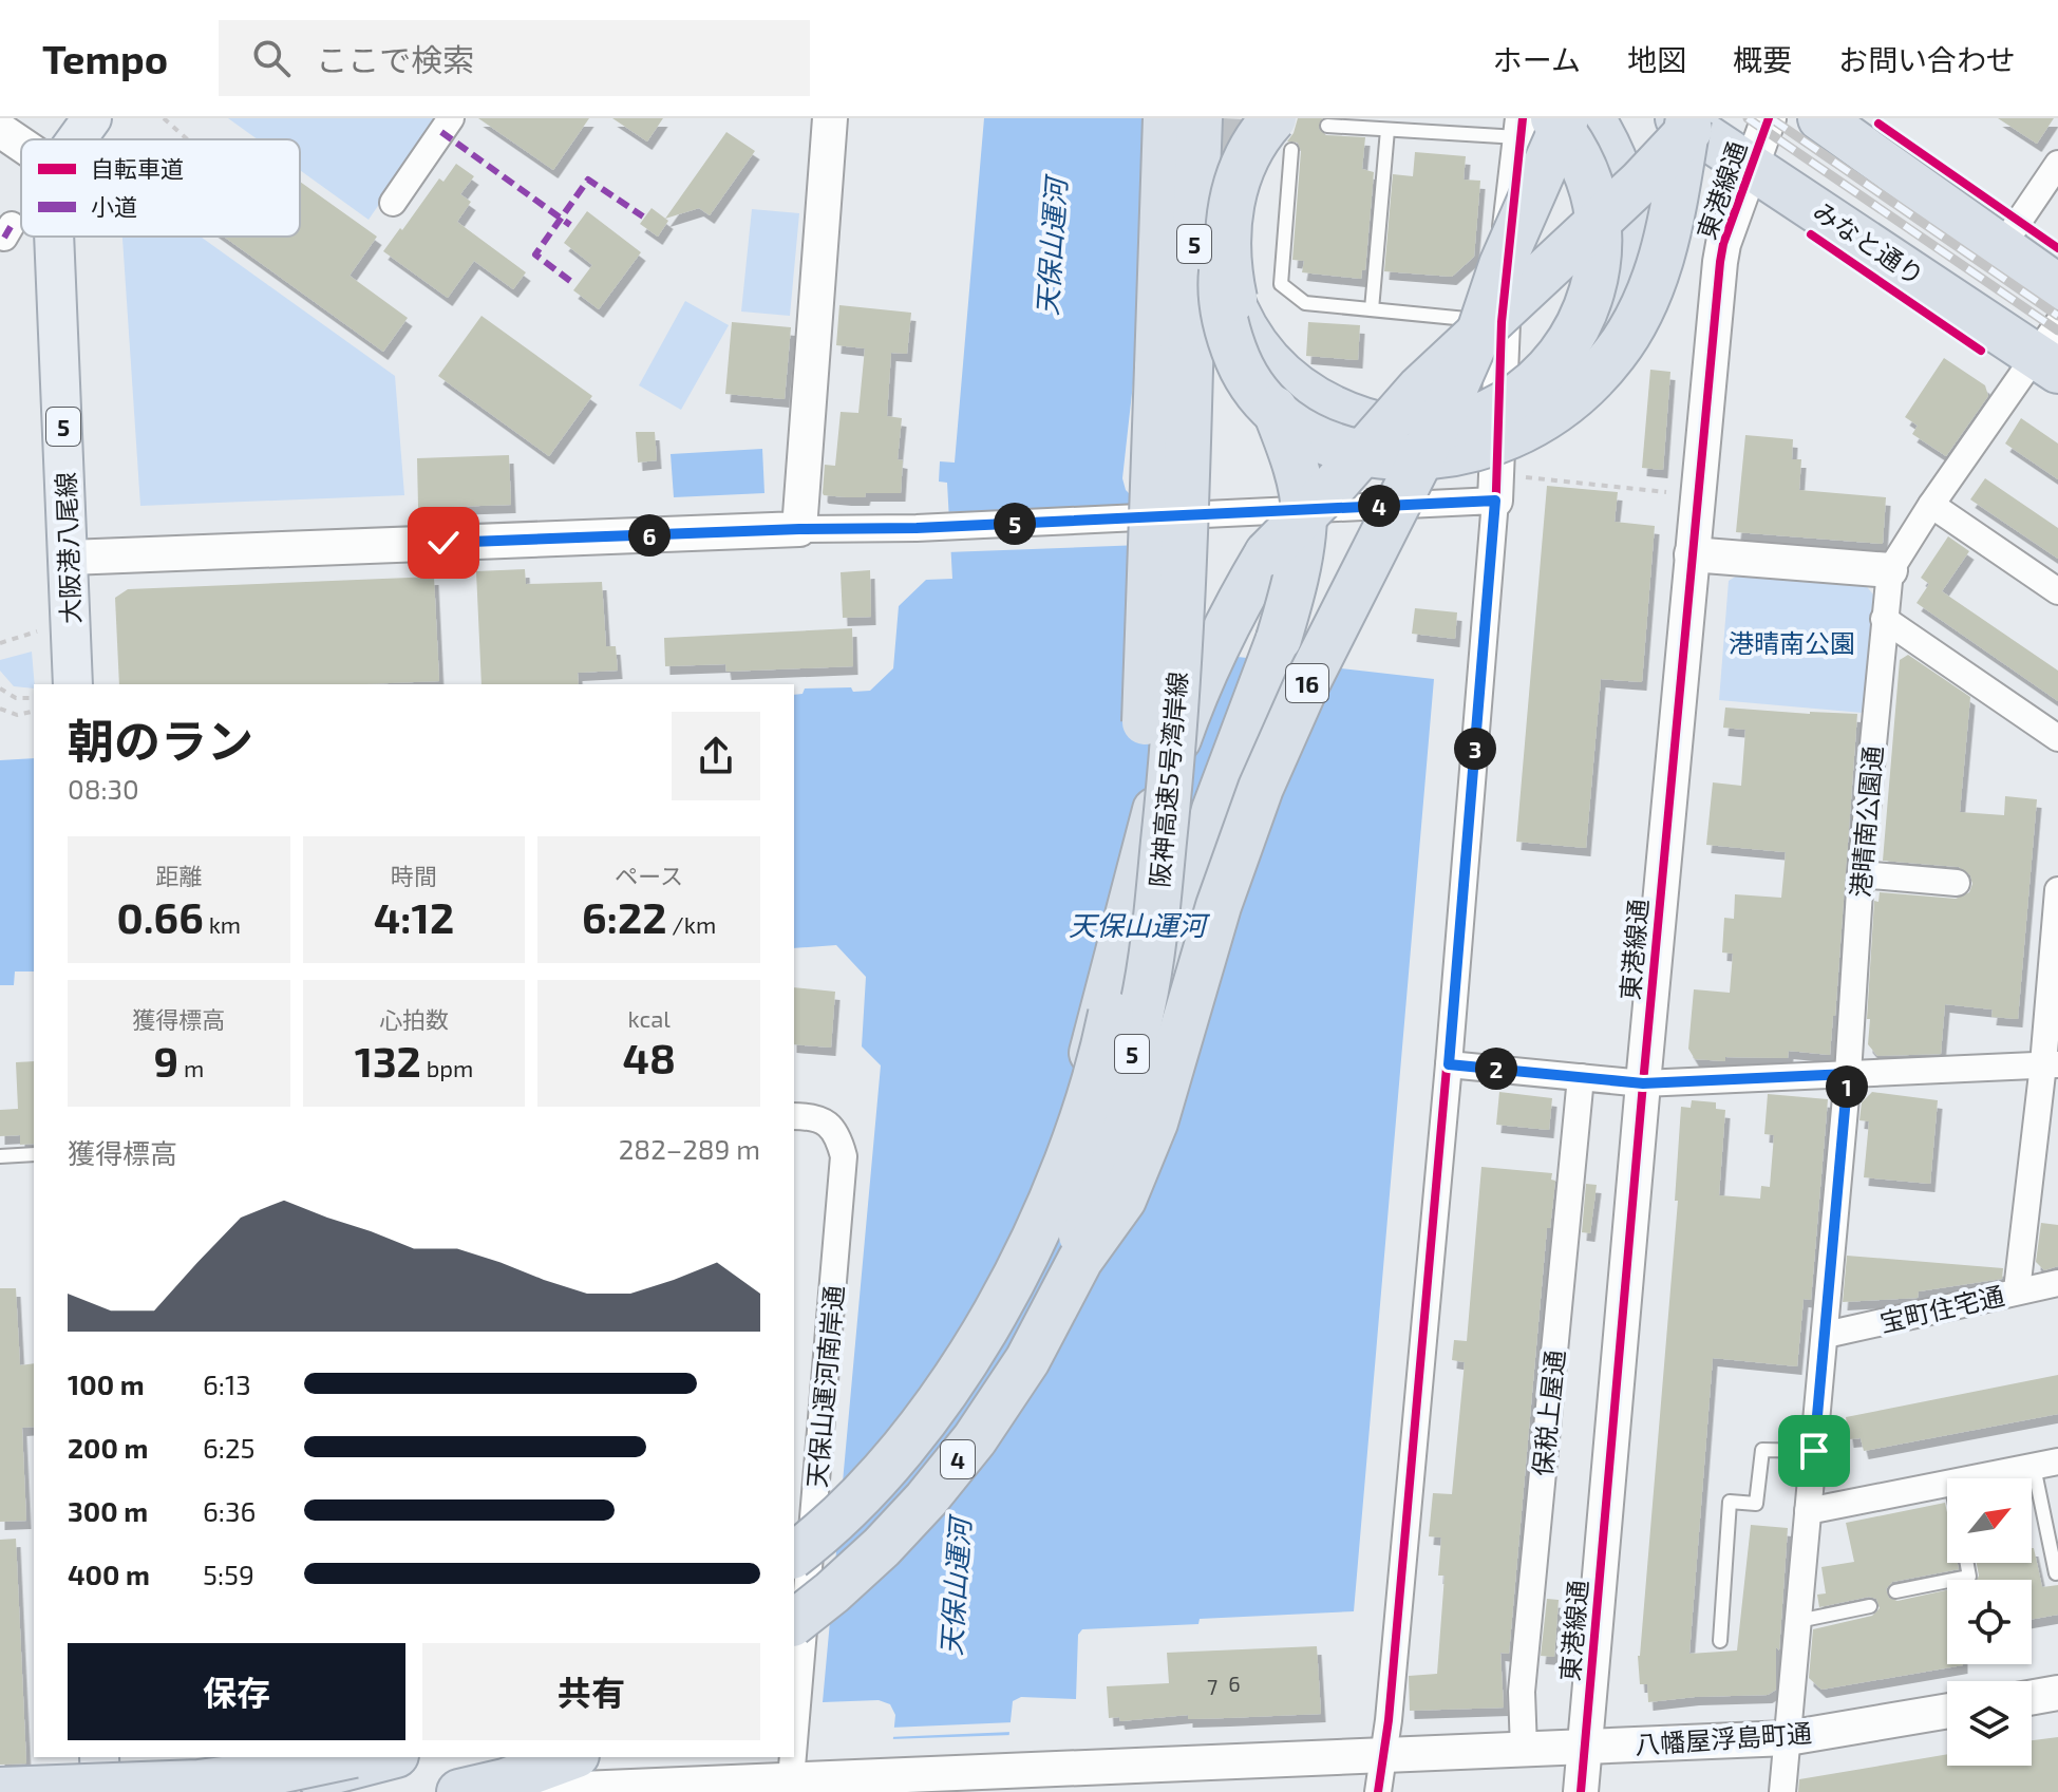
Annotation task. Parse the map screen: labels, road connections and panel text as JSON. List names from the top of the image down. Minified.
{"streets":{"highway":["みなと通り","5","16","阪神高速5号湾岸線","4"],"main road":["大阪港八尾線"],"street":["東港線通","港晴南公園通","宝町住宅通","天保山運河南岸通","保税上屋通","八幡屋浮島町通"]},"crossings":[["東港線通","みなと通り"],["東港線通","八幡屋浮島町通"],["16","4"],["港晴南公園通","宝町住宅通"],["港晴南公園通","八幡屋浮島町通"],["天保山運河南岸通","八幡屋浮島町通"],["保税上屋通","八幡屋浮島町通"]],"water":["天保山運河"],"parks":["港晴南公園"],"house_numbers":["6","7"],"legend":["自転車道","小道"],"north":"top right","page":{"header":"Tempo","search":"ここで検索","nav":["ホーム","地図","概要","お問い合わせ"],"pins":["4","5","6","3","2","1"],"heading":["朝のラン","08:30"],"stats":[["距離","0.66 km"],["時間","4:12"],["ペース","6:22 /km"],["獲得標高","9 m"],["心拍数","132 bpm"],["kcal","48"]],"chart":["獲得標高","282–289 m"],"list":[{"name":"100 m","note":"6:13"},{"name":"200 m","note":"6:25"},{"name":"300 m","note":"6:36"},{"name":"400 m","note":"5:59"}],"buttons":["保存","共有"]}}
